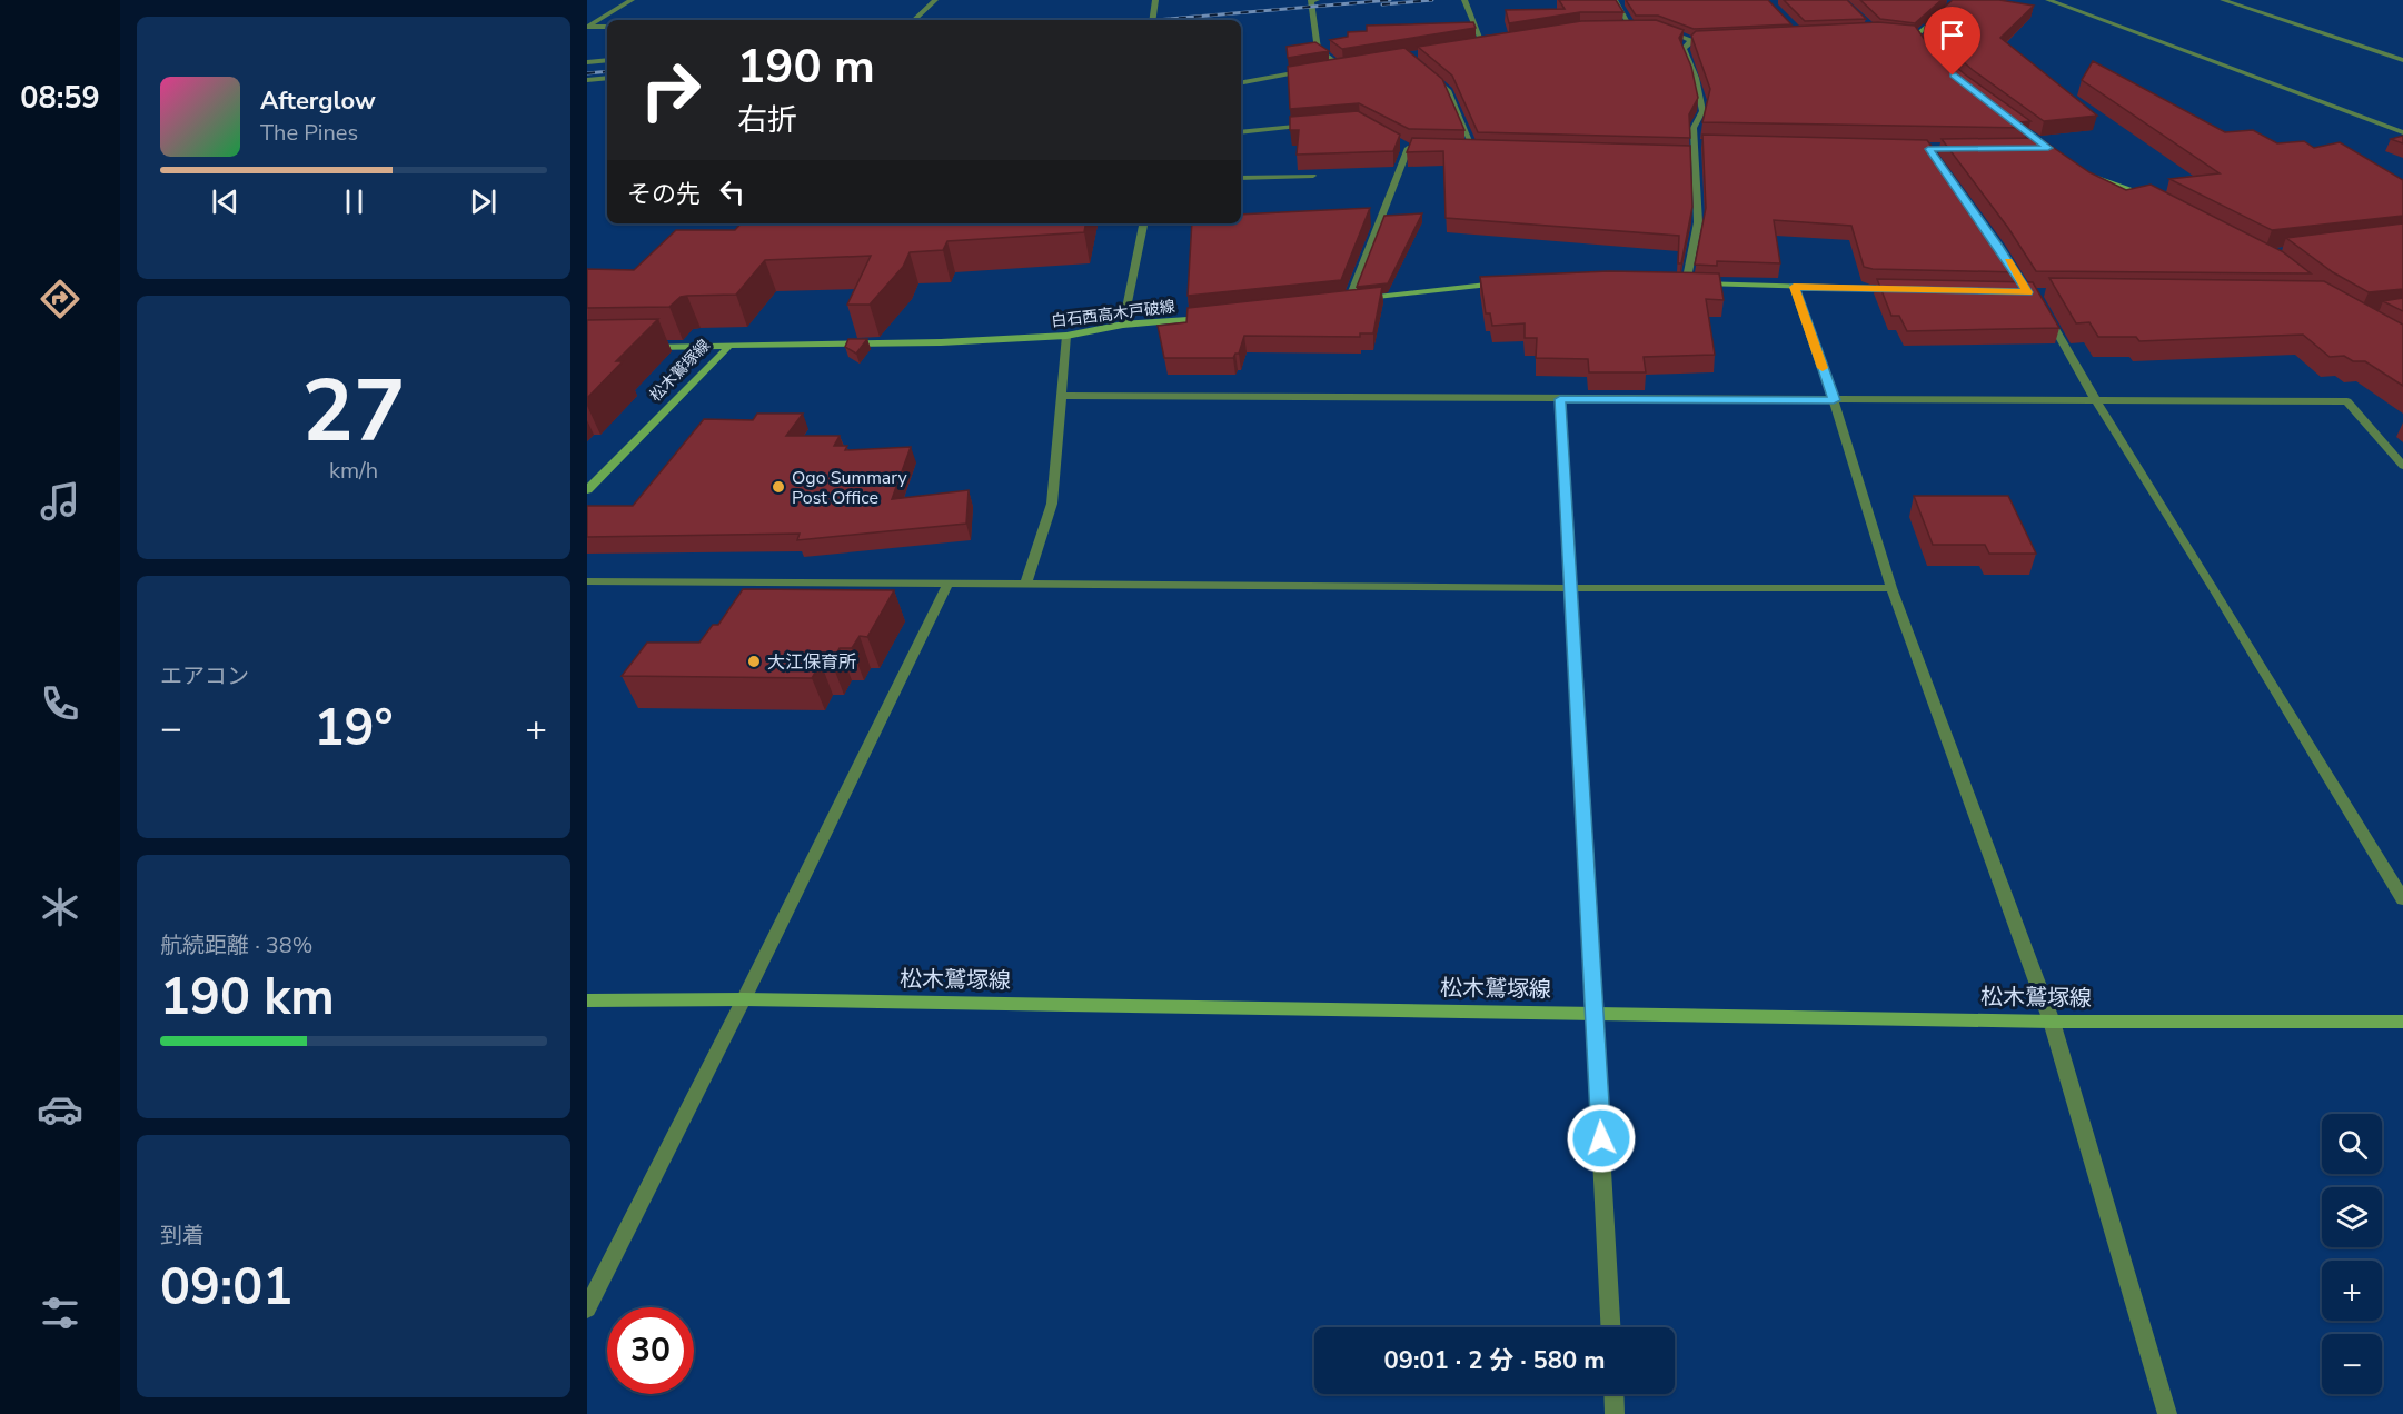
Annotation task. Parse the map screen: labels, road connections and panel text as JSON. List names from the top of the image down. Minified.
{"streets":{"main road":["白石西高木戸破線","松木鷲塚線"]},"crossings":[["白石西高木戸破線","松木鷲塚線"]],"places":["Ogo Summary Post Office","大江保育所"],"page":{"tabs":"08:59","turn":["190 m","右折"],"song":["Afterglow","The Pines"],"then":"その先","tile":[["27","km/h"],"エアコン",["航続距離 · 38%","190 km"],["到着","09:01"]],"heat":["−","19°","+"],"map_buttons":["+","−"],"limit":"30","trip":"09:01 · 2 分 · 580 m"}}
